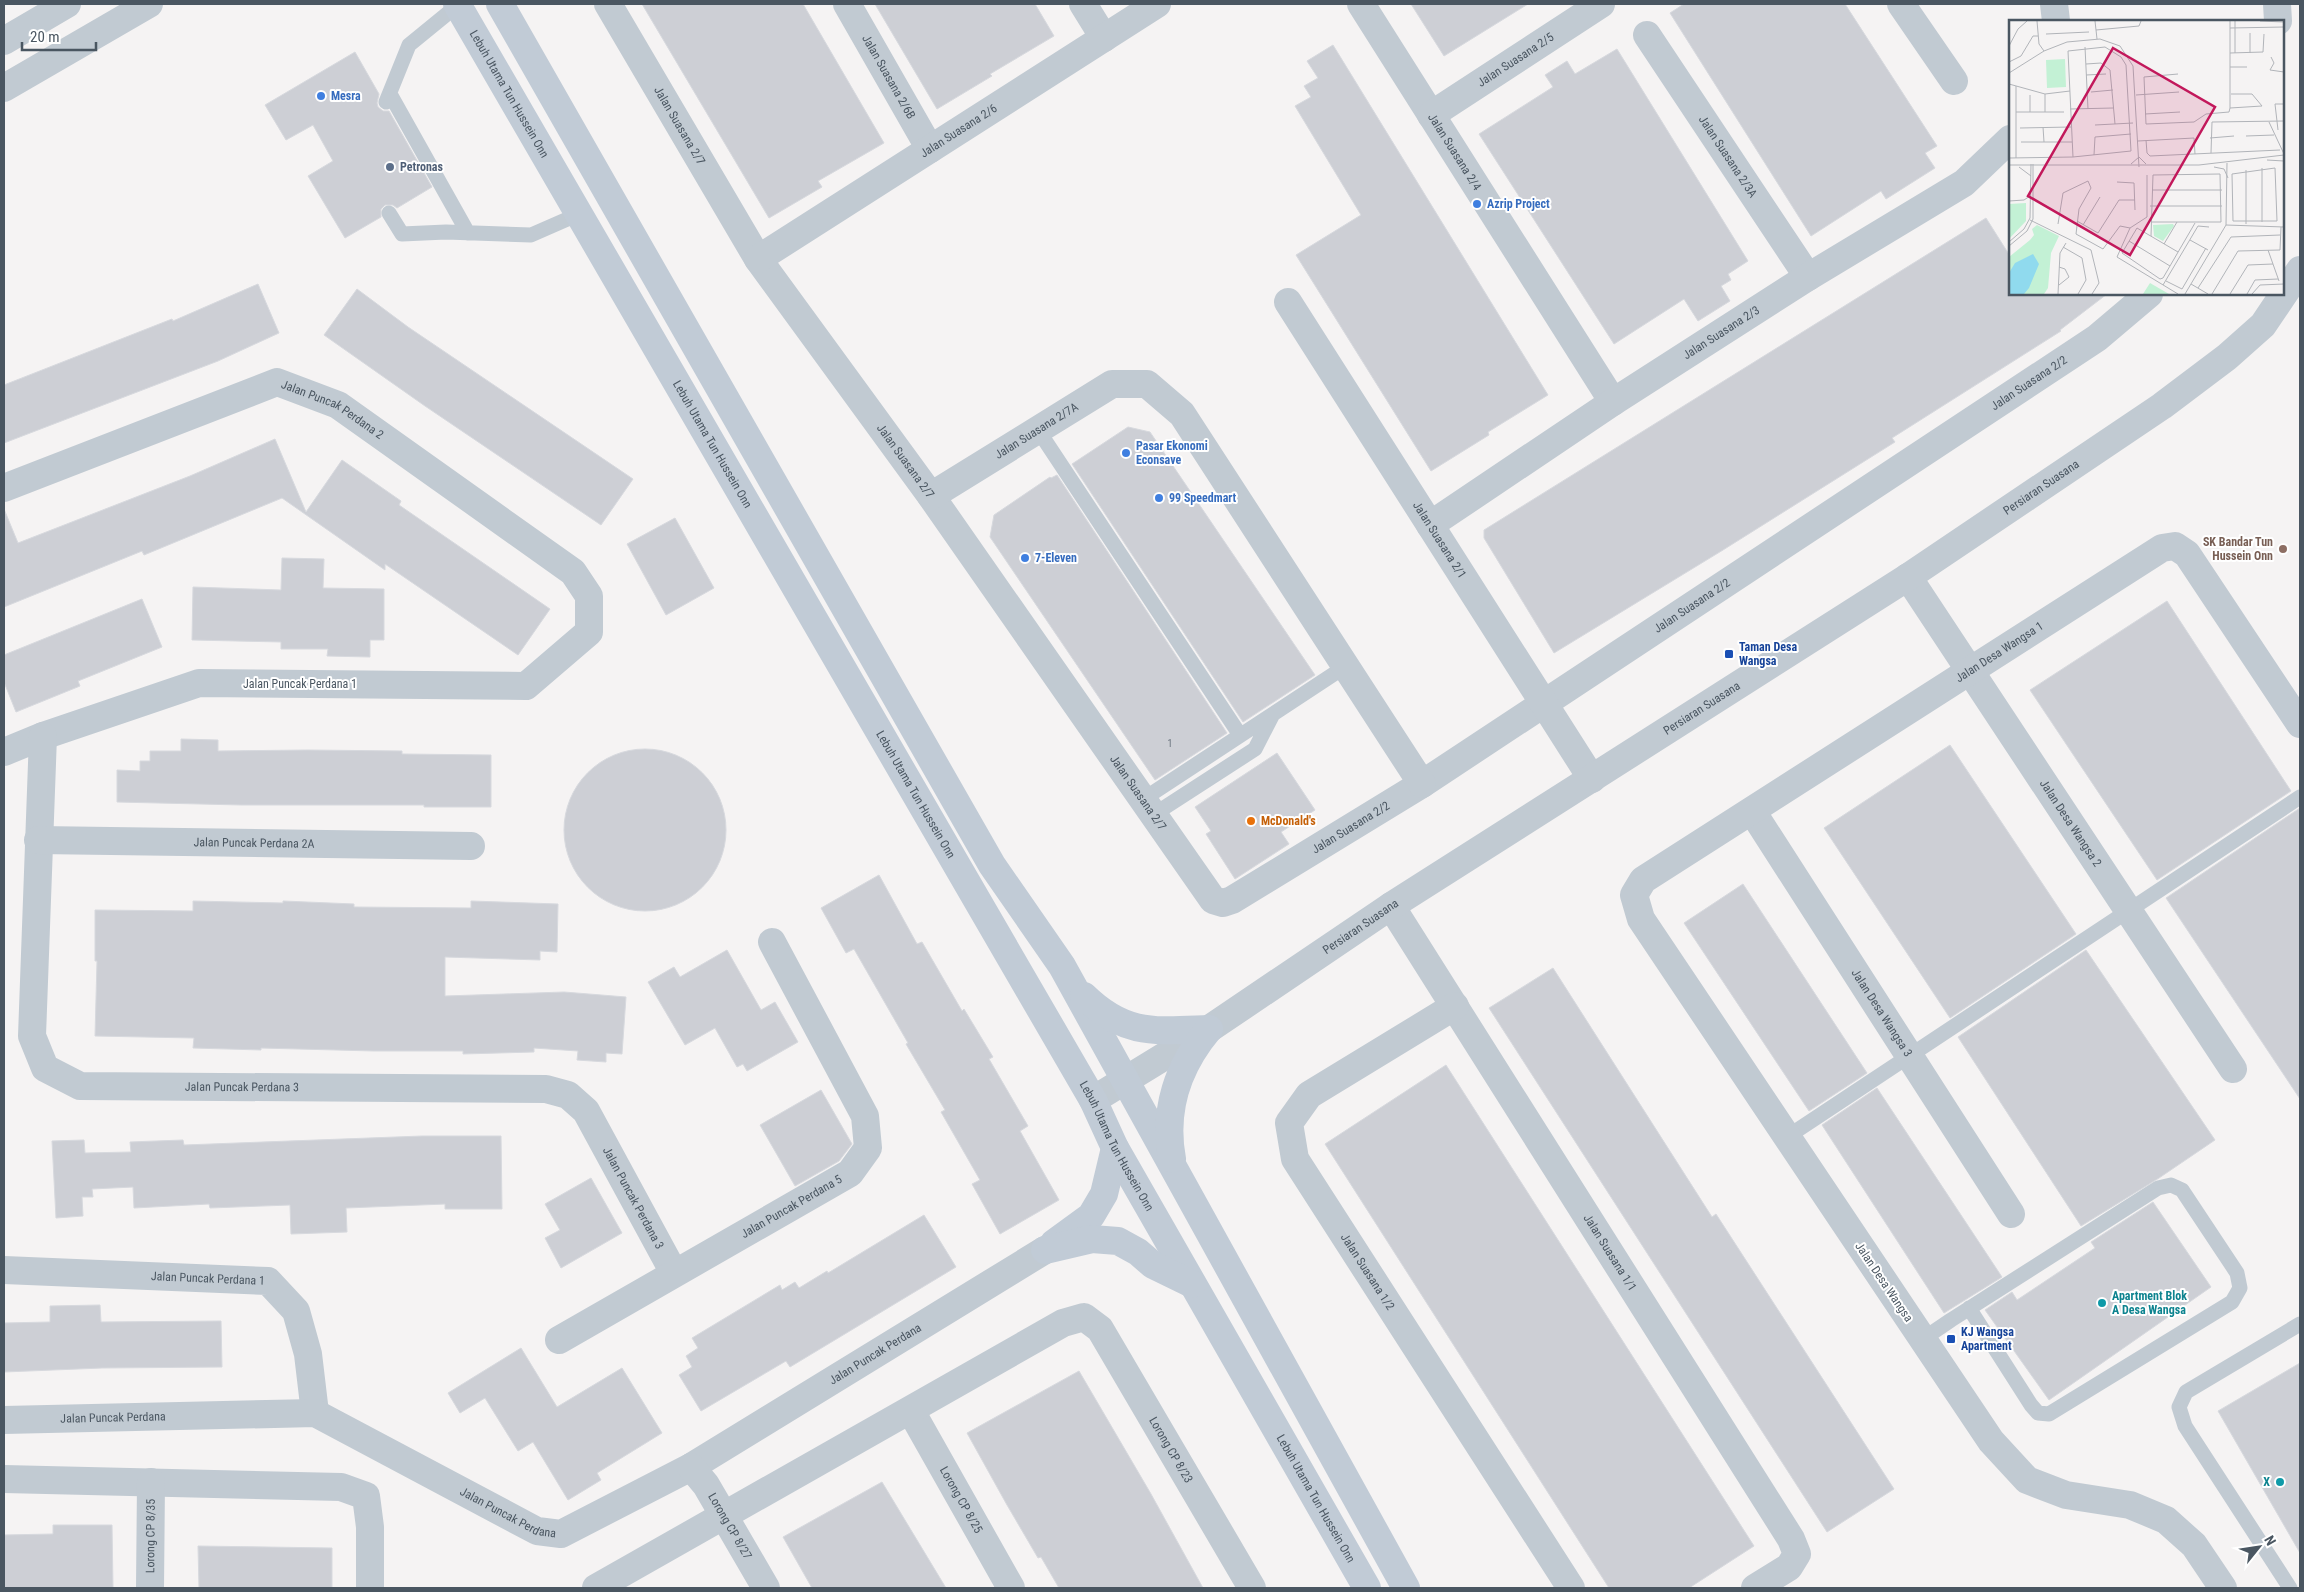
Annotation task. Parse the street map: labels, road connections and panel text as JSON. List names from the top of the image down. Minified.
{"streets":{"main road":["Lebuh Utama Tun Hussein Onn"],"street":["Jalan Suasana 2/5","Jalan Suasana 2/6B","Jalan Suasana 2/7","Jalan Suasana 2/6","Jalan Suasana 2/4","Jalan Suasana 2/3A","Jalan Suasana 2/3","Jalan Suasana 2/2","Jalan Puncak Perdana 2","Jalan Suasana 2/7A","Persiaran Suasana","Jalan Suasana 2/1","Jalan Desa Wangsa 1","Jalan Puncak Perdana 1","Jalan Desa Wangsa 2","Jalan Puncak Perdana 2A","Jalan Desa Wangsa 3","Jalan Puncak Perdana 3","Jalan Puncak Perdana 5","Jalan Suasana 1/1","Jalan Suasana 1/2","Jalan Desa Wangsa","Jalan Puncak Perdana","Lorong CP 8/23","Lorong CP 8/25","Lorong CP 8/27","Lorong CP 8/35"]},"crossings":[["Jalan Suasana 2/5","Jalan Suasana 2/4"],["Jalan Suasana 2/6B","Jalan Suasana 2/6"],["Lebuh Utama Tun Hussein Onn","Persiaran Suasana"],["Jalan Suasana 2/7","Jalan Suasana 2/6"],["Jalan Suasana 2/7","Jalan Suasana 2/2"],["Jalan Suasana 2/7","Jalan Suasana 2/7A"],["Jalan Suasana 2/4","Jalan Suasana 2/3"],["Jalan Suasana 2/3A","Jalan Suasana 2/3"],["Jalan Suasana 2/3","Jalan Suasana 2/1"],["Jalan Suasana 2/2","Jalan Suasana 2/1"],["Jalan Puncak Perdana 2","Jalan Puncak Perdana 1"],["Persiaran Suasana","Jalan Suasana 2/1"],["Persiaran Suasana","Jalan Desa Wangsa 2"],["Persiaran Suasana","Jalan Suasana 1/1"],["Jalan Desa Wangsa 1","Jalan Desa Wangsa 2"],["Jalan Desa Wangsa 1","Jalan Desa Wangsa 3"],["Jalan Desa Wangsa 1","Jalan Desa Wangsa"],["Jalan Puncak Perdana 1","Jalan Puncak Perdana 3"],["Jalan Puncak Perdana 1","Jalan Puncak Perdana"],["Jalan Puncak Perdana 2A","Jalan Puncak Perdana 3"],["Jalan Puncak Perdana 3","Jalan Puncak Perdana 5"],["Jalan Suasana 1/1","Jalan Suasana 1/2"],["Jalan Puncak Perdana","Lorong CP 8/27"],["Lorong CP 8/23","Lorong CP 8/25"]],"places":{"other":["Mesra","Petronas","Azrip Project","Pasar Ekonomi Econsave","99 Speedmart","SK Bandar Tun Hussein Onn","7-Eleven","McDonald's","Apartment Blok A Desa Wangsa","X"],"transit":["Taman Desa Wangsa","KJ Wangsa Apartment"]},"house_numbers":["1"],"scale_bar":"20 m","north":"top right"}
